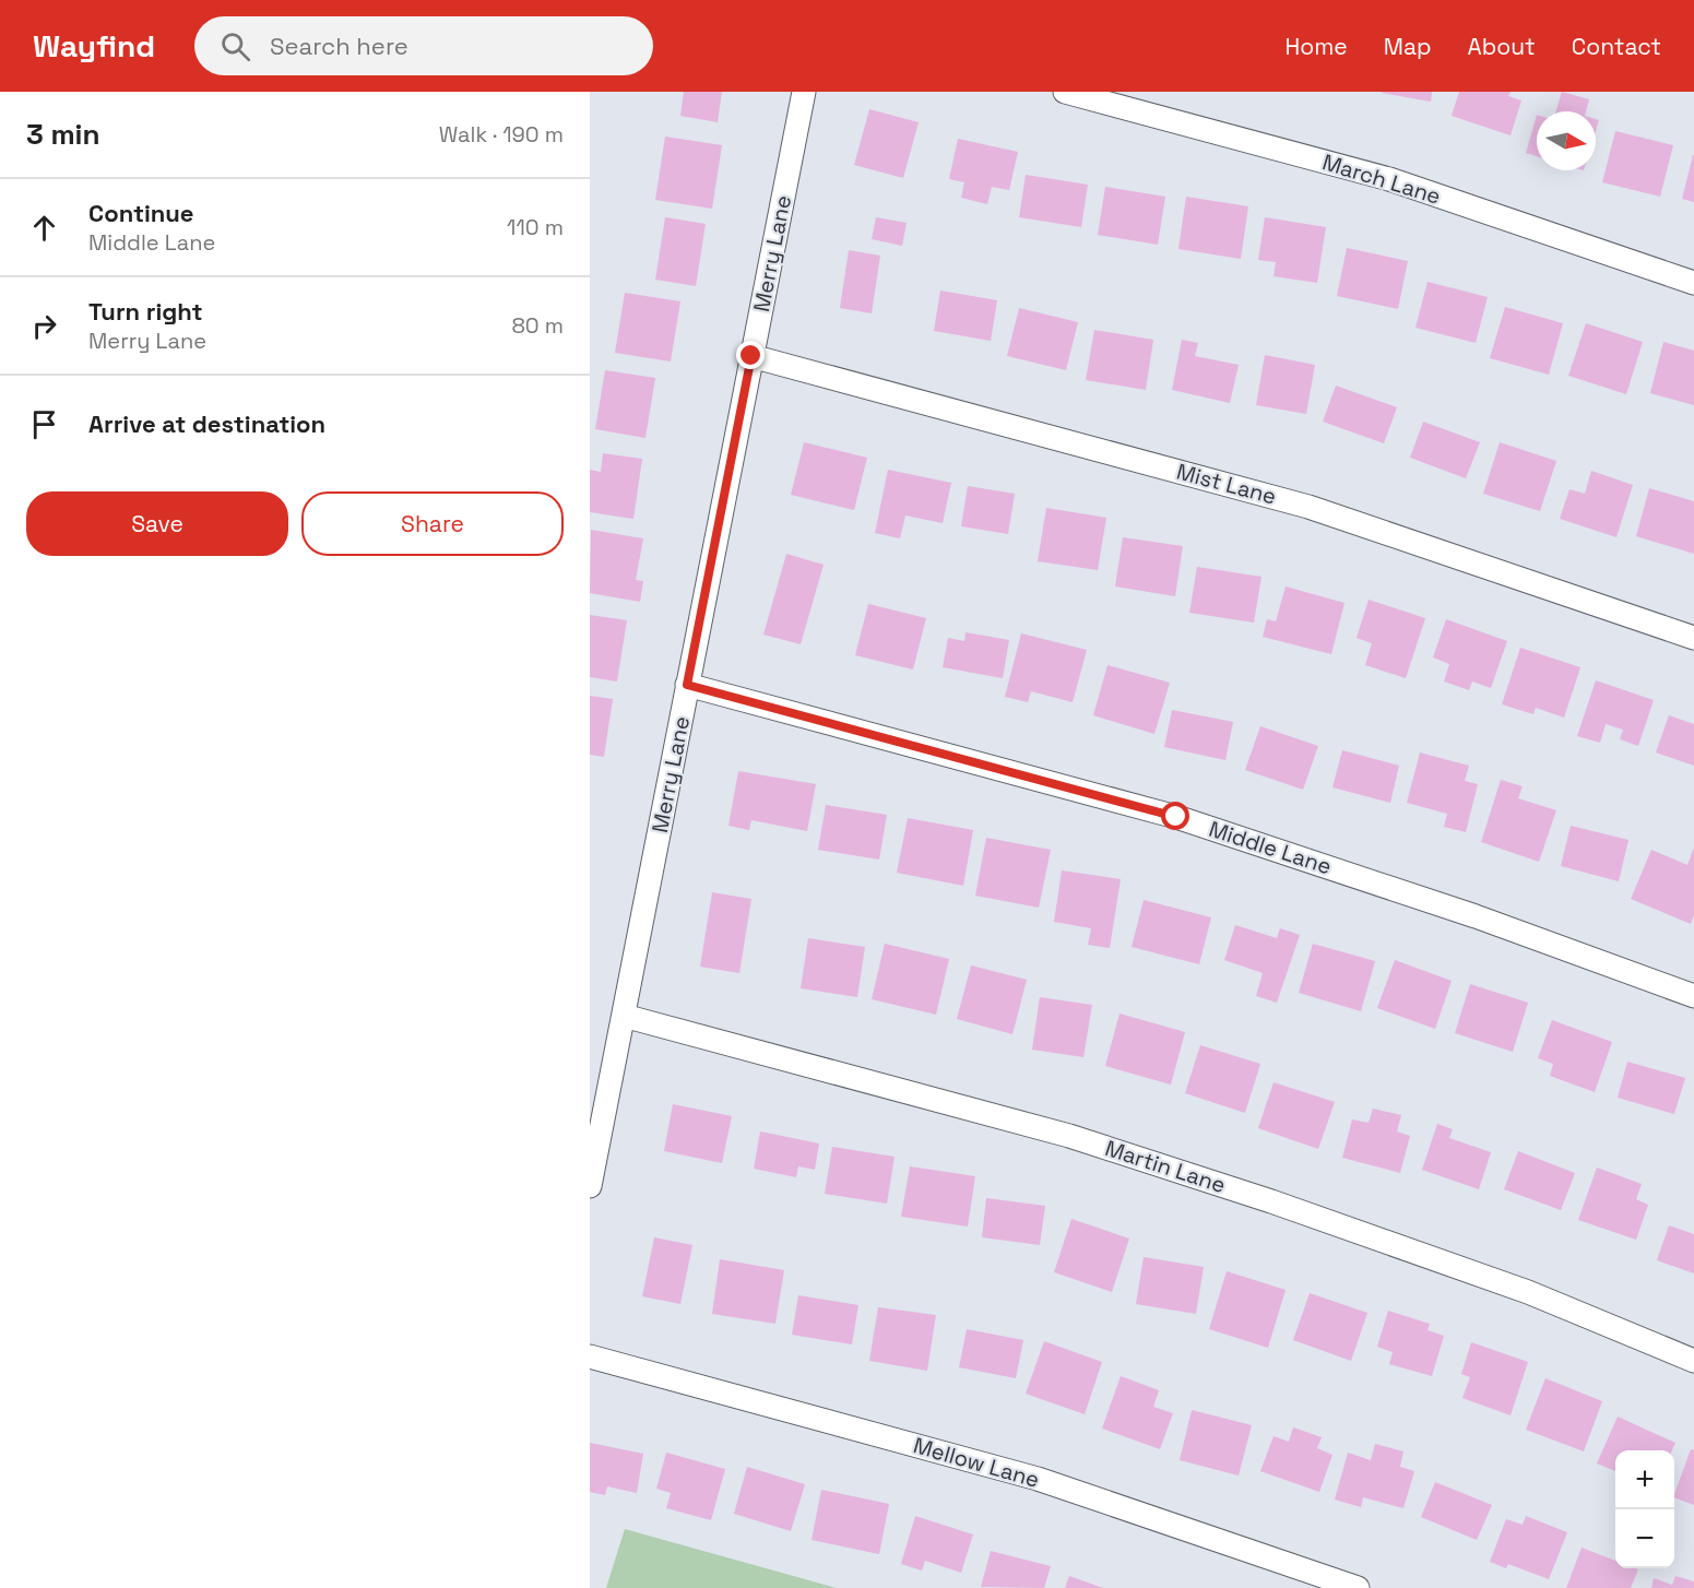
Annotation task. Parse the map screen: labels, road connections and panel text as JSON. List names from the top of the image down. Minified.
{"streets":{"street":["March Lane","Merry Lane","Mist Lane","Middle Lane","Martin Lane","Mellow Lane"]},"crossings":[["Merry Lane","Mist Lane"],["Merry Lane","Middle Lane"],["Merry Lane","Martin Lane"]],"north":"right","page":{"header":"Wayfind","search":"Search here","nav":["Home","Map","About","Contact"],"heading":["3 min","Walk · 190 m"],"list":[["Continue","Middle Lane","110 m"],["Turn right","Merry Lane","80 m"],"Arrive at destination"],"buttons":["Save","Share"],"map_buttons":["+","−"]}}
